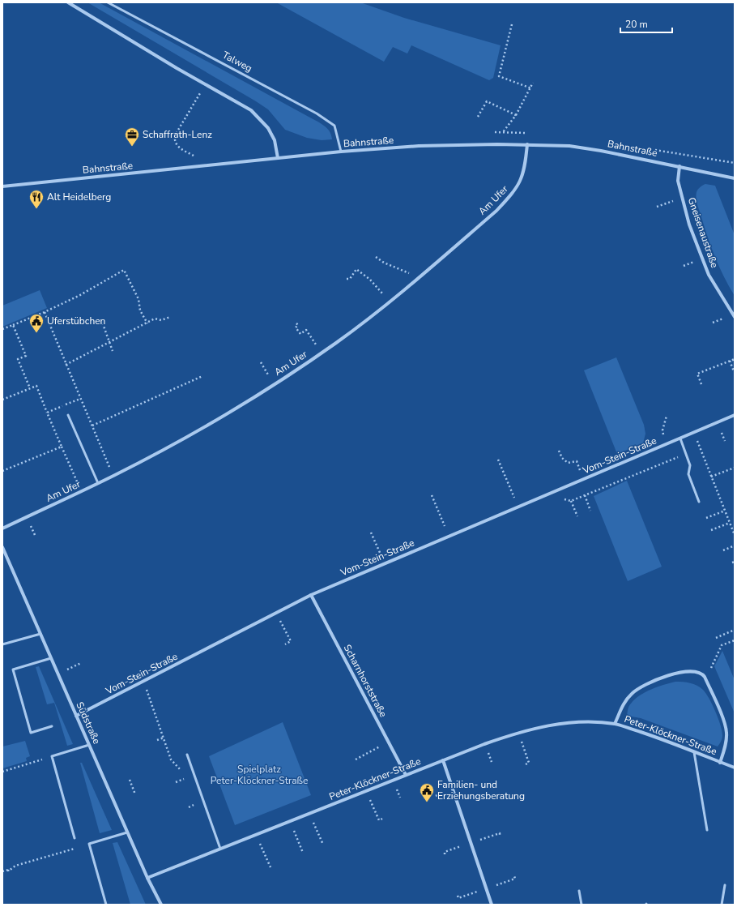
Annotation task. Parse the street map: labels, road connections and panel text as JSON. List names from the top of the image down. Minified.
{"streets":{"street":["Bahnstraße","Am Ufer","Gneisenaustraße","Vom-Stein-Straße","Scharnhorststraße","Südstraße","Peter-Klöckner-Straße"],"lane":["Talweg"]},"crossings":[["Talweg","Bahnstraße"],["Bahnstraße","Am Ufer"],["Bahnstraße","Gneisenaustraße"],["Vom-Stein-Straße","Scharnhorststraße"],["Vom-Stein-Straße","Südstraße"],["Scharnhorststraße","Peter-Klöckner-Straße"],["Südstraße","Peter-Klöckner-Straße"]],"parks":["Spielplatz Peter-Klöckner-Straße"],"places":{"office":["Schaffrath-Lenz"],"restaurant":["Alt Heidelberg"],"public building":["Uferstübchen","Familien- und Erziehungsberatung"]},"scale_bar":"20 m"}
